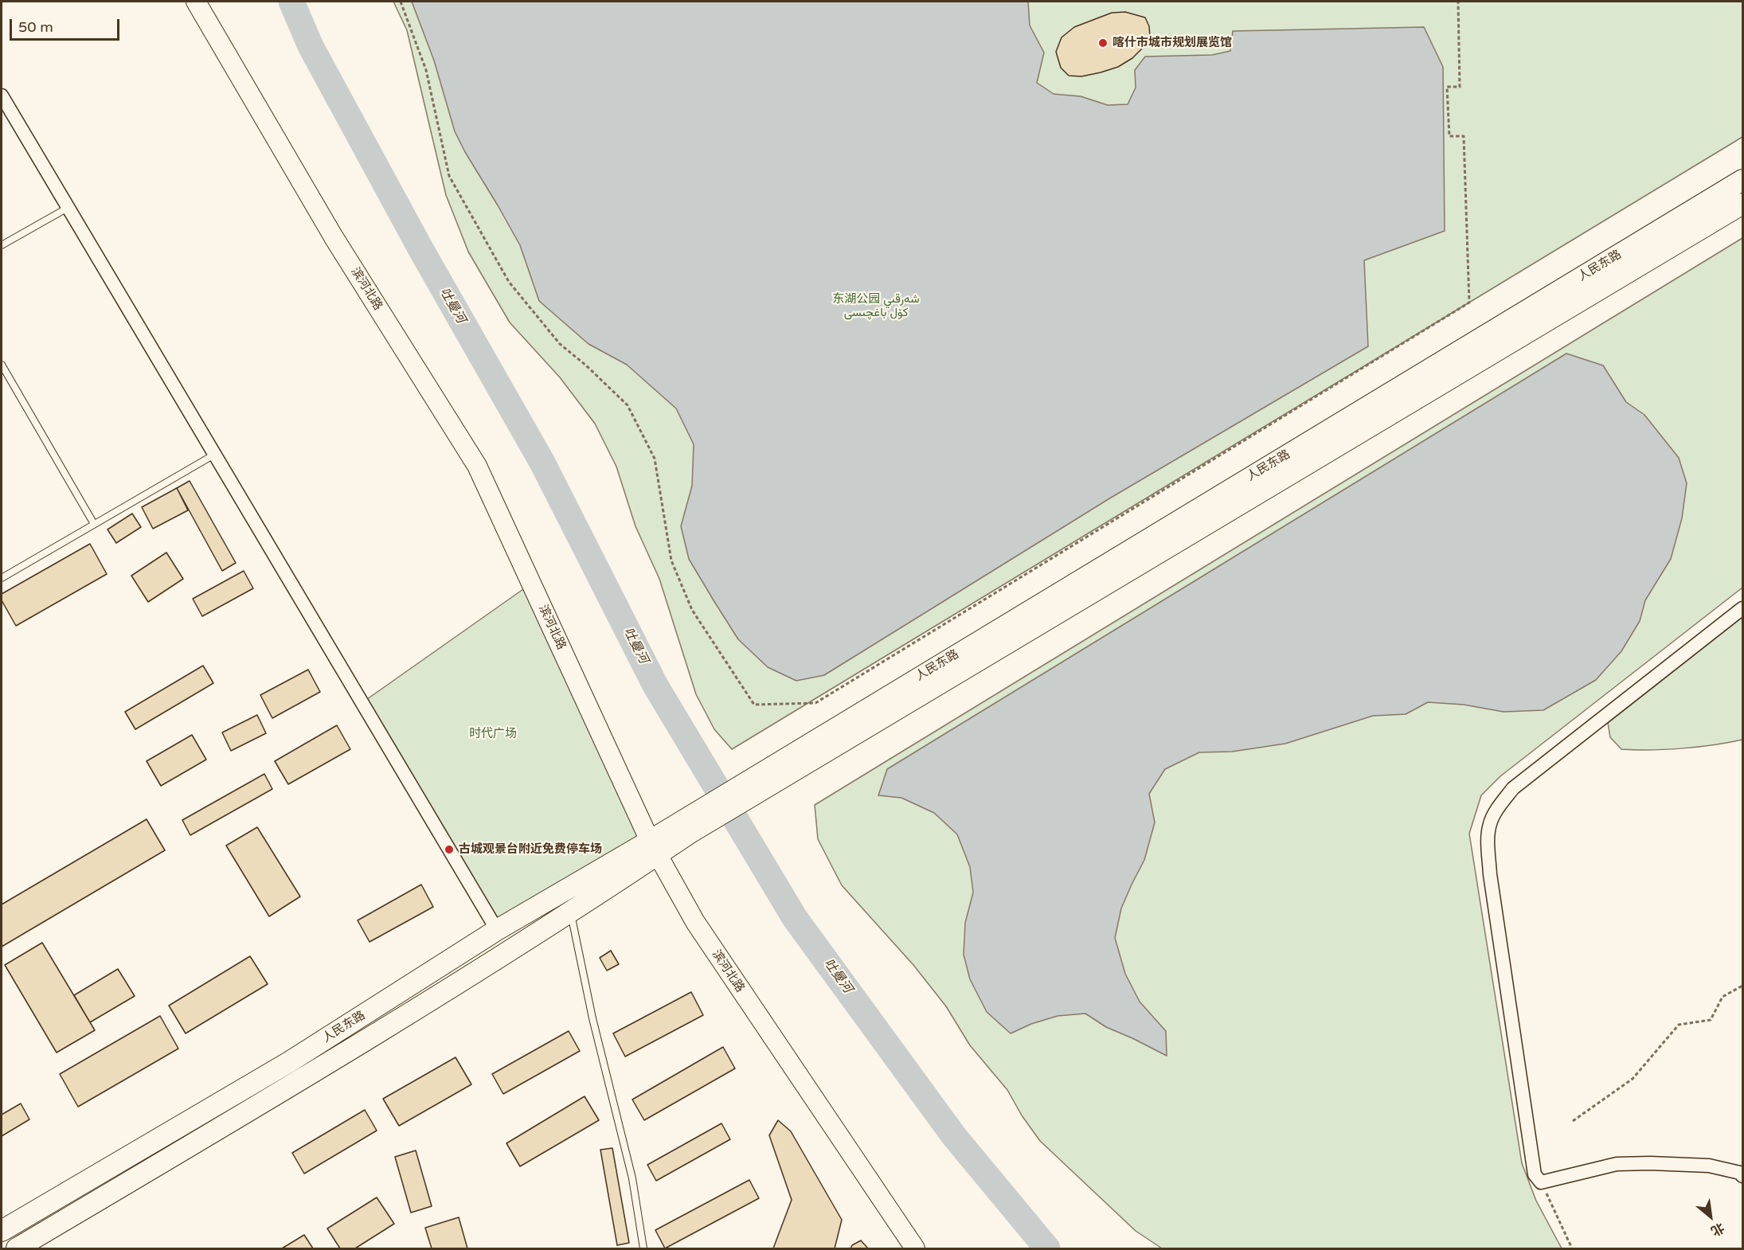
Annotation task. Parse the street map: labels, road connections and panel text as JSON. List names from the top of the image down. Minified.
{"streets":{"main road":["人民东路","滨河北路"]},"crossings":[["人民东路","滨河北路"]],"water":["吐曼河"],"parks":["东湖公园 شەرقىي كۆل باغچىسى","时代广场"],"places":["喀什市城市规划展览馆","古城观景台附近免费停车场"],"scale_bar":"50 m","north":"bottom right"}
